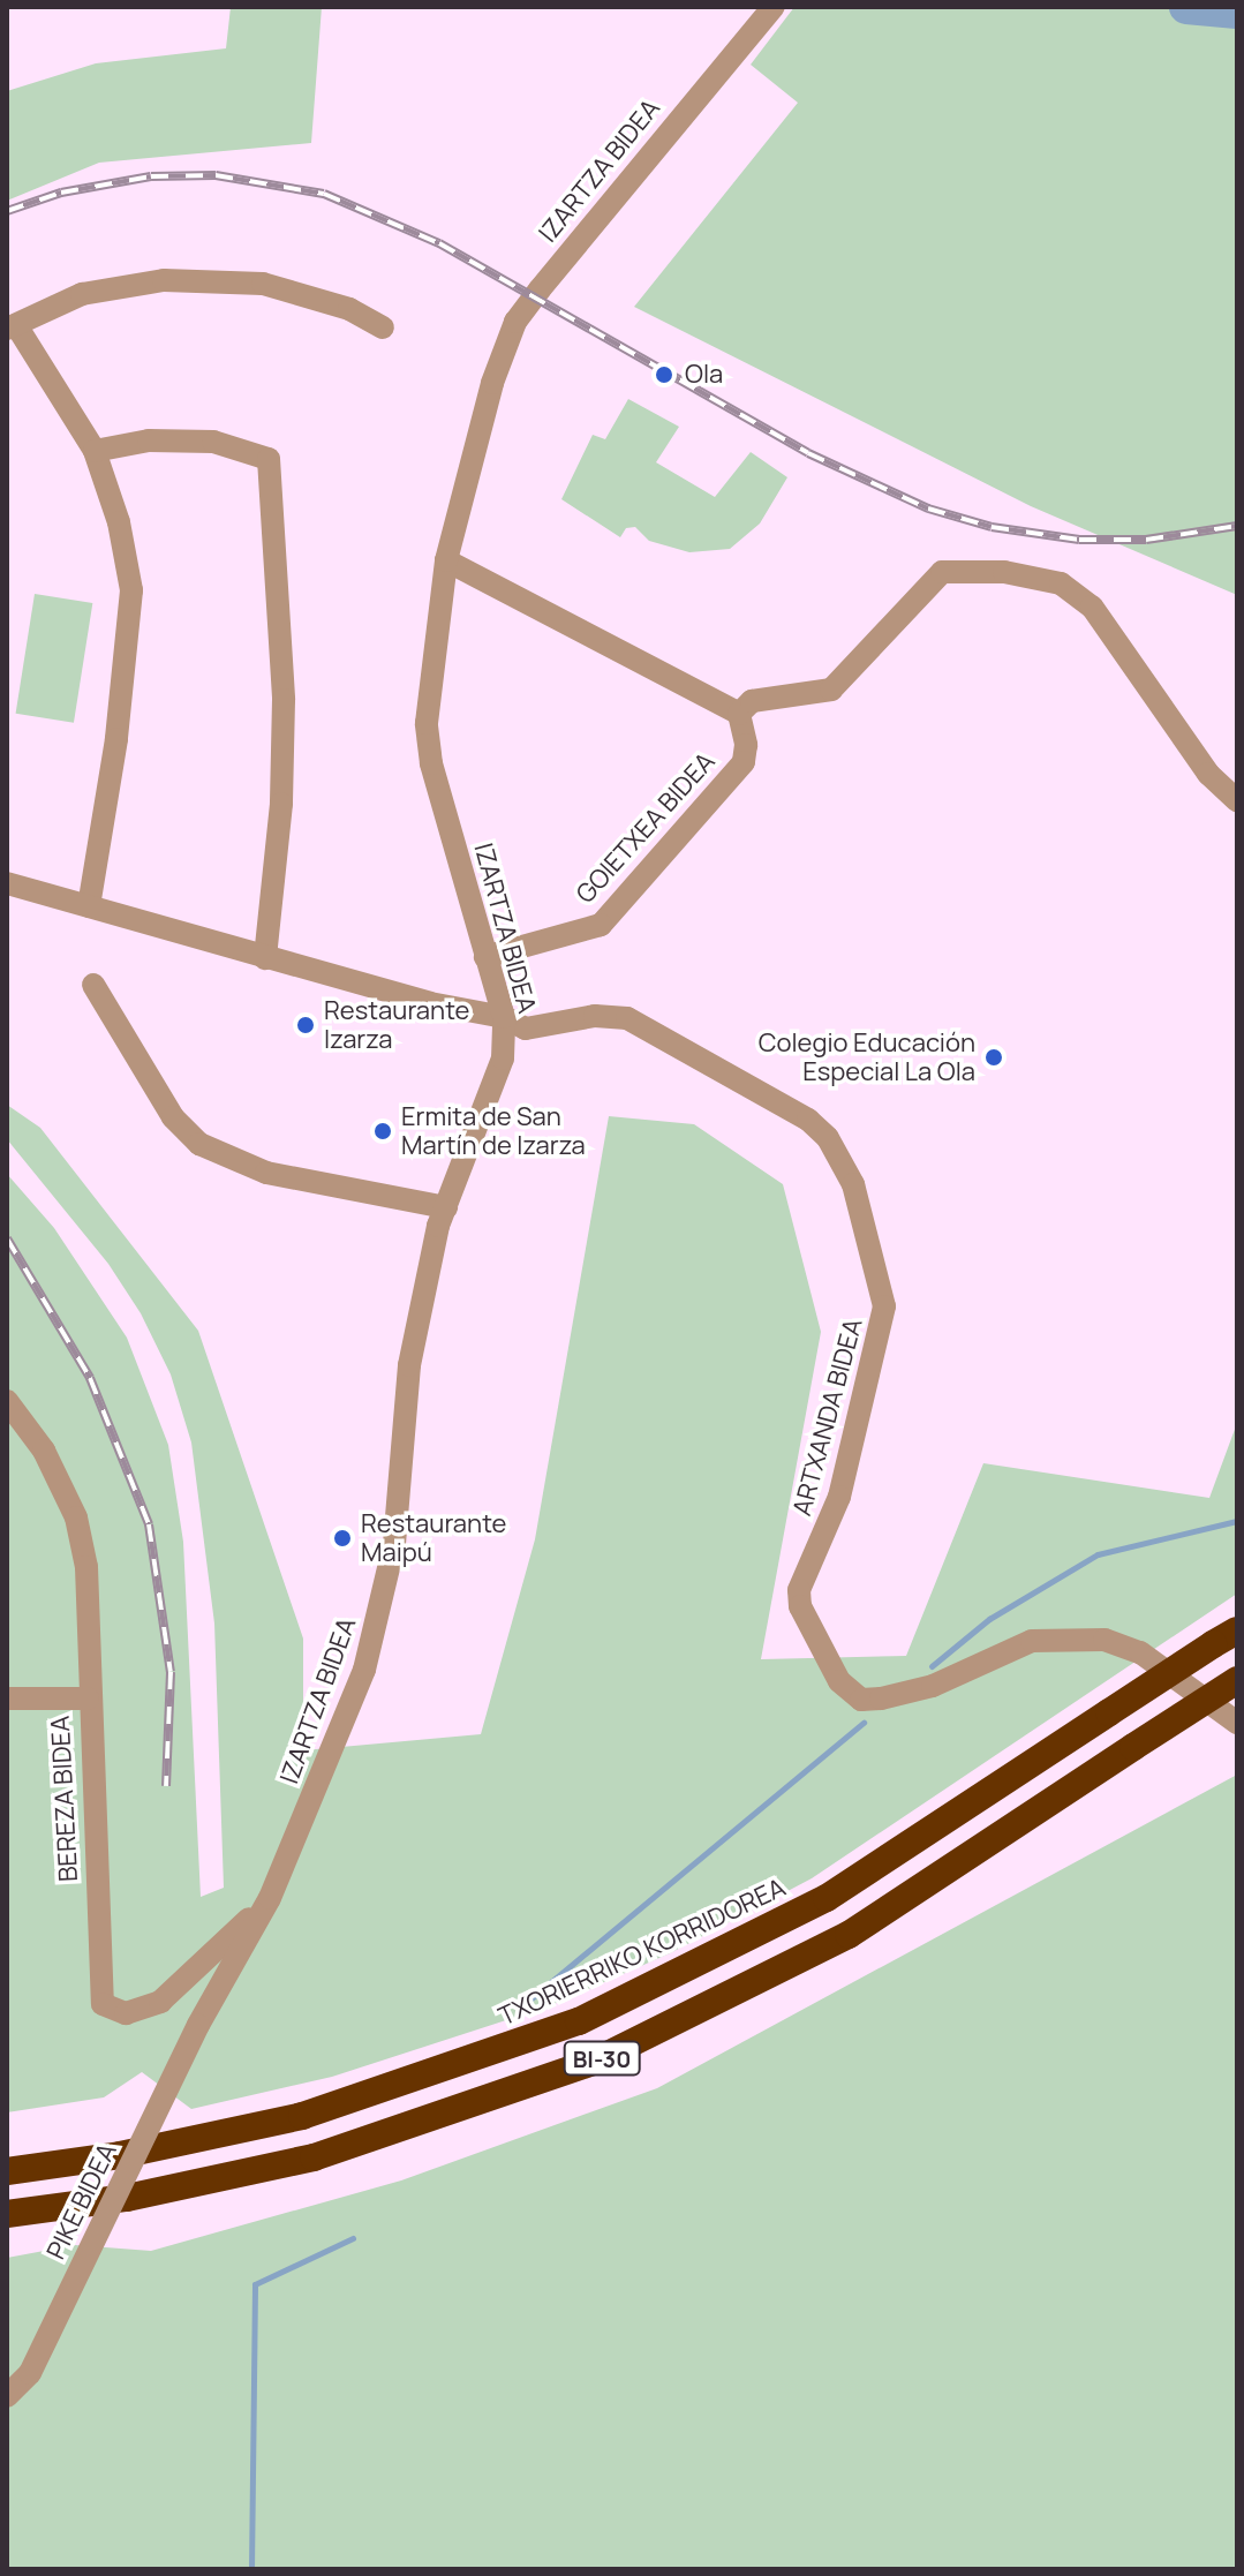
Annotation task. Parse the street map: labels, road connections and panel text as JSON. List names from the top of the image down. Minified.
{"streets":{"highway":["TXORIERRIKO KORRIDOREA","BI-30"],"street":["IZARTZA BIDEA","GOIETXEA BIDEA","ARTXANDA BIDEA","BEREZA BIDEA","PIKE BIDEA"]},"crossings":[["IZARTZA BIDEA","GOIETXEA BIDEA"],["IZARTZA BIDEA","ARTXANDA BIDEA"],["IZARTZA BIDEA","BEREZA BIDEA"],["IZARTZA BIDEA","PIKE BIDEA"]],"places":["Ola","Restaurante Izarza","Colegio Educación Especial La Ola","Ermita de San Martín de Izarza","Restaurante Maipú"]}
